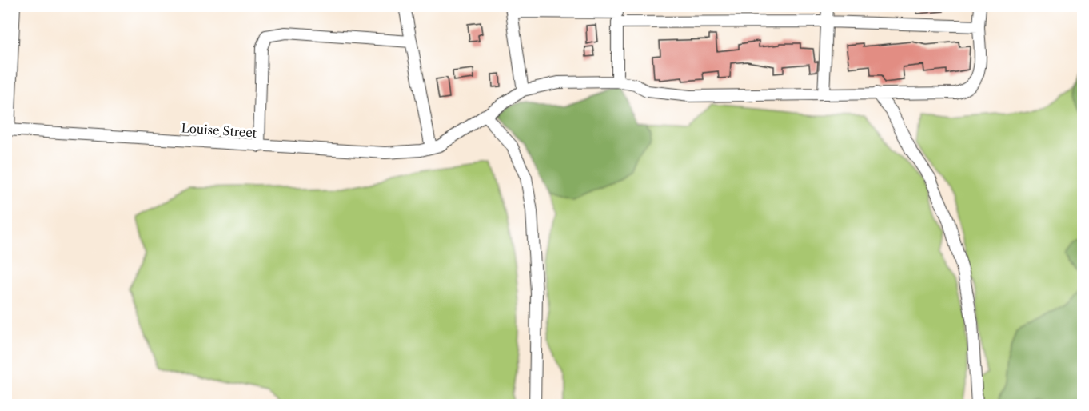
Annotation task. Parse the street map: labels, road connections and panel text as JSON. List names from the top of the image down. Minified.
{"streets":{"street":["Louise Street"]}}
